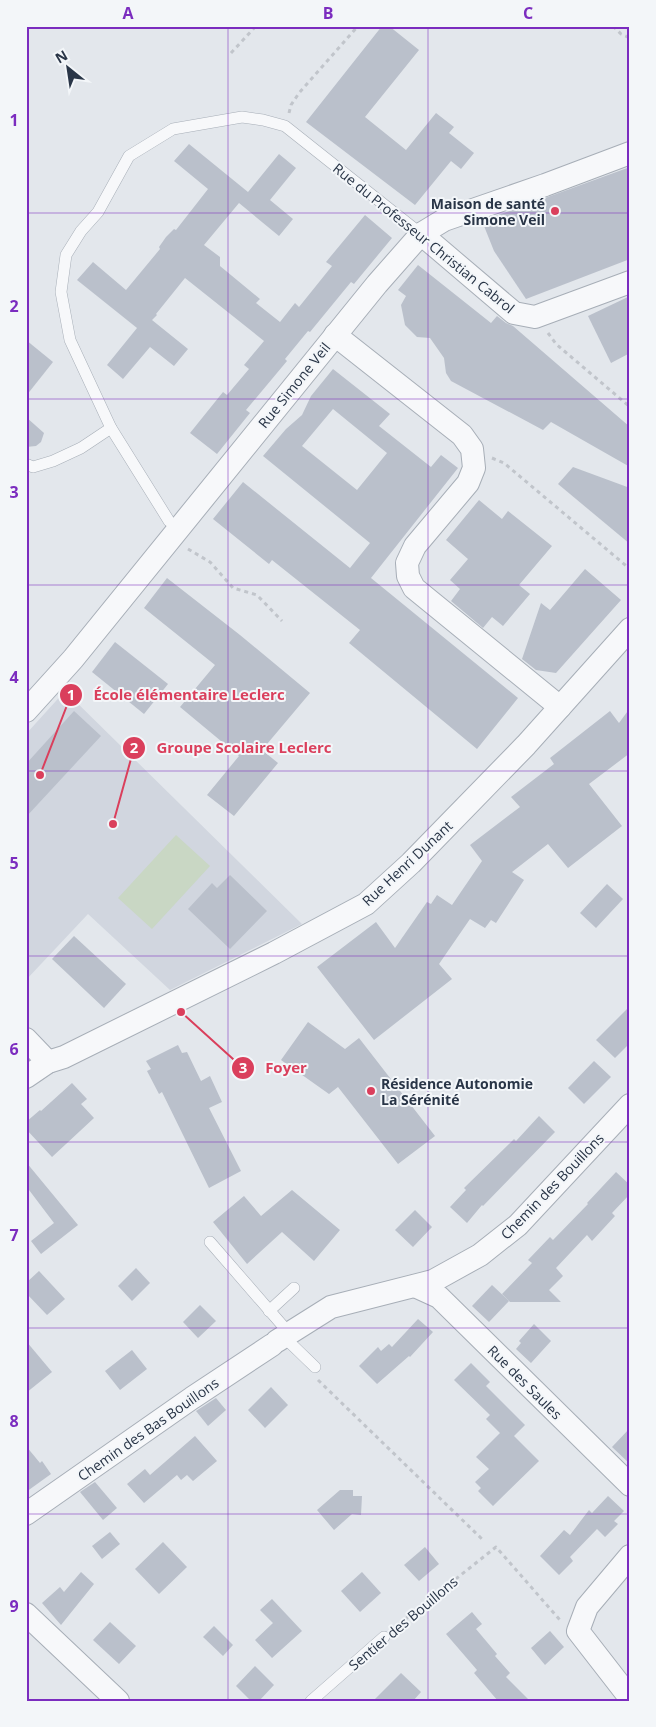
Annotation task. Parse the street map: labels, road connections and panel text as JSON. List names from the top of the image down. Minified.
{"streets":{"street":["Rue du Professeur Christian Cabrol","Rue Simone Veil","Rue Henri Dunant","Chemin des Bouillons","Rue des Saules","Chemin des Bas Bouillons"],"lane":["Sentier des Bouillons"]},"crossings":[["Rue du Professeur Christian Cabrol","Rue Simone Veil"],["Chemin des Bouillons","Rue des Saules"],["Chemin des Bouillons","Chemin des Bas Bouillons"]],"places":["Maison de santé Simone Veil","École élémentaire Leclerc","Groupe Scolaire Leclerc","Foyer","Résidence Autonomie La Sérénité"],"north":"top left","grid":{"columns":["A","B","C"],"rows":["1","2","3","4","5","6","7","8","9"]}}
